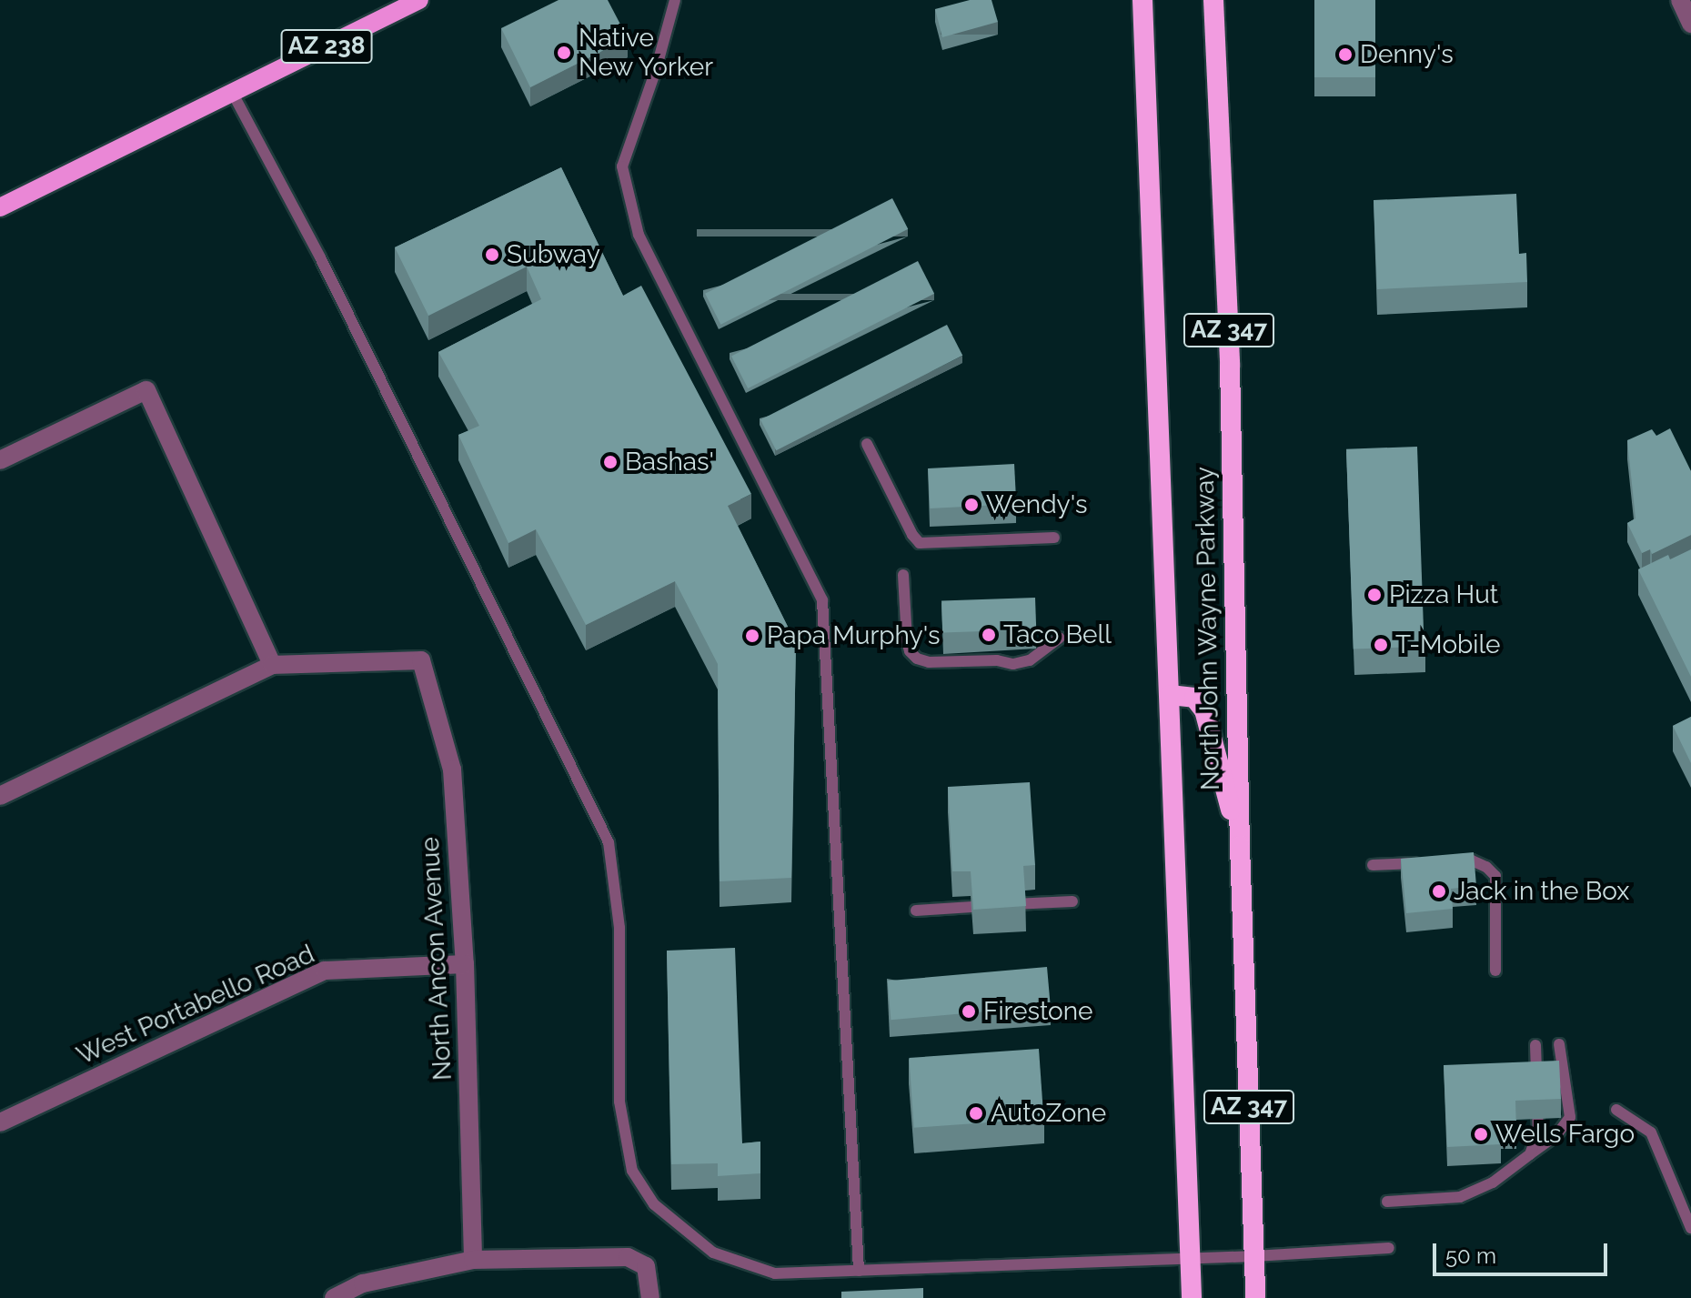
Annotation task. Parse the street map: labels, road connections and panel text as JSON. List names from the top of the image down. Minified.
{"streets":{"highway":["AZ 347","North John Wayne Parkway"],"main road":["AZ 238"],"street":["North Ancon Avenue","West Portabello Road"]},"crossings":[["North Ancon Avenue","West Portabello Road"]],"places":["Native New Yorker","Denny's","Subway","Bashas'","Wendy's","Pizza Hut","Taco Bell","Papa Murphy's","T-Mobile","Jack in the Box","Firestone","AutoZone","Wells Fargo"],"scale_bar":"50 m"}
